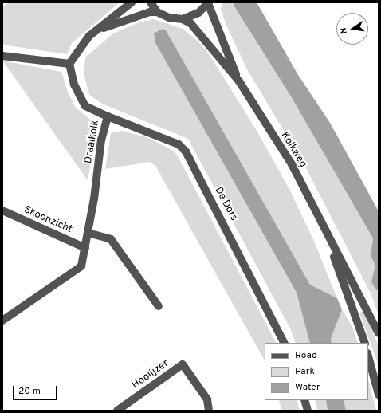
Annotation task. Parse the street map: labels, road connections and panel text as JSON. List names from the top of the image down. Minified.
{"streets":{"street":["Draaikolk","Kolkweg","De Dors","Skoonzicht","Hooiijzer"]},"crossings":[["Draaikolk","De Dors"],["Draaikolk","Skoonzicht"]],"legend":["Road","Park","Water"],"scale_bar":"20 m","north":"left"}
